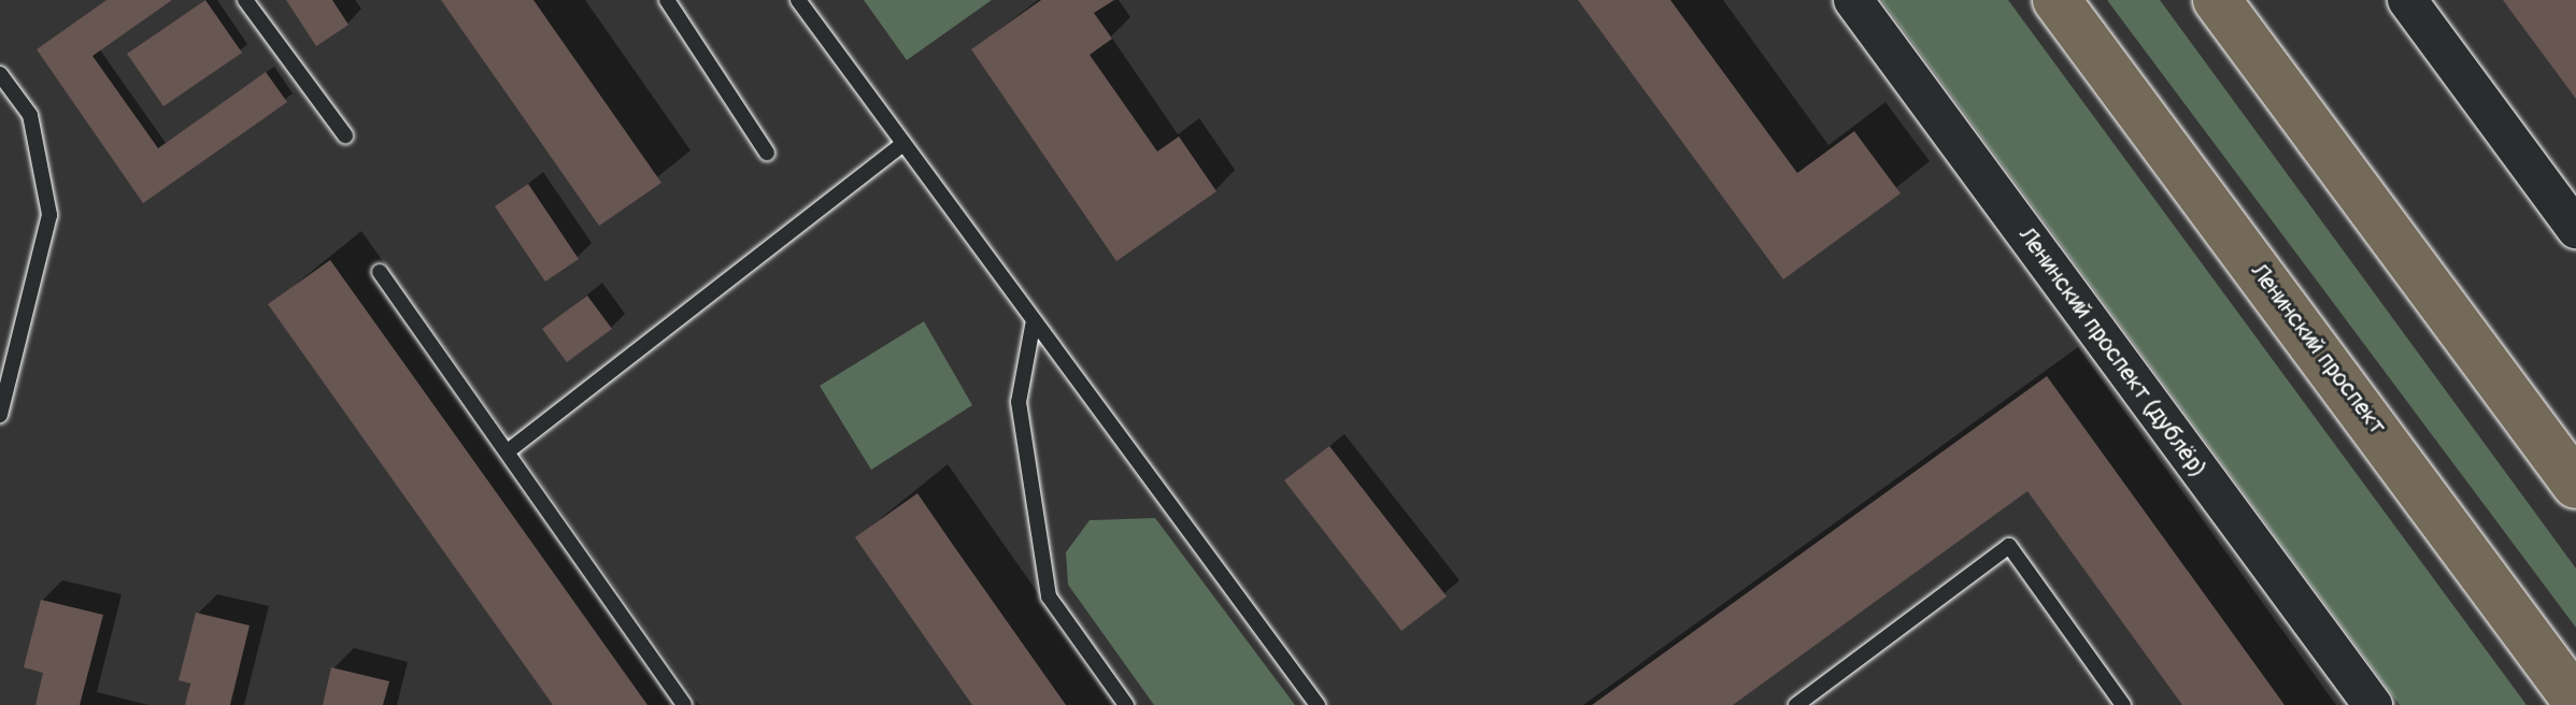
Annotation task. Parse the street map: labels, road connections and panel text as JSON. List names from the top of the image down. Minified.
{"streets":{"main road":["Ленинский проспект"],"street":["Ленинский проспект (дублёр)"]}}
